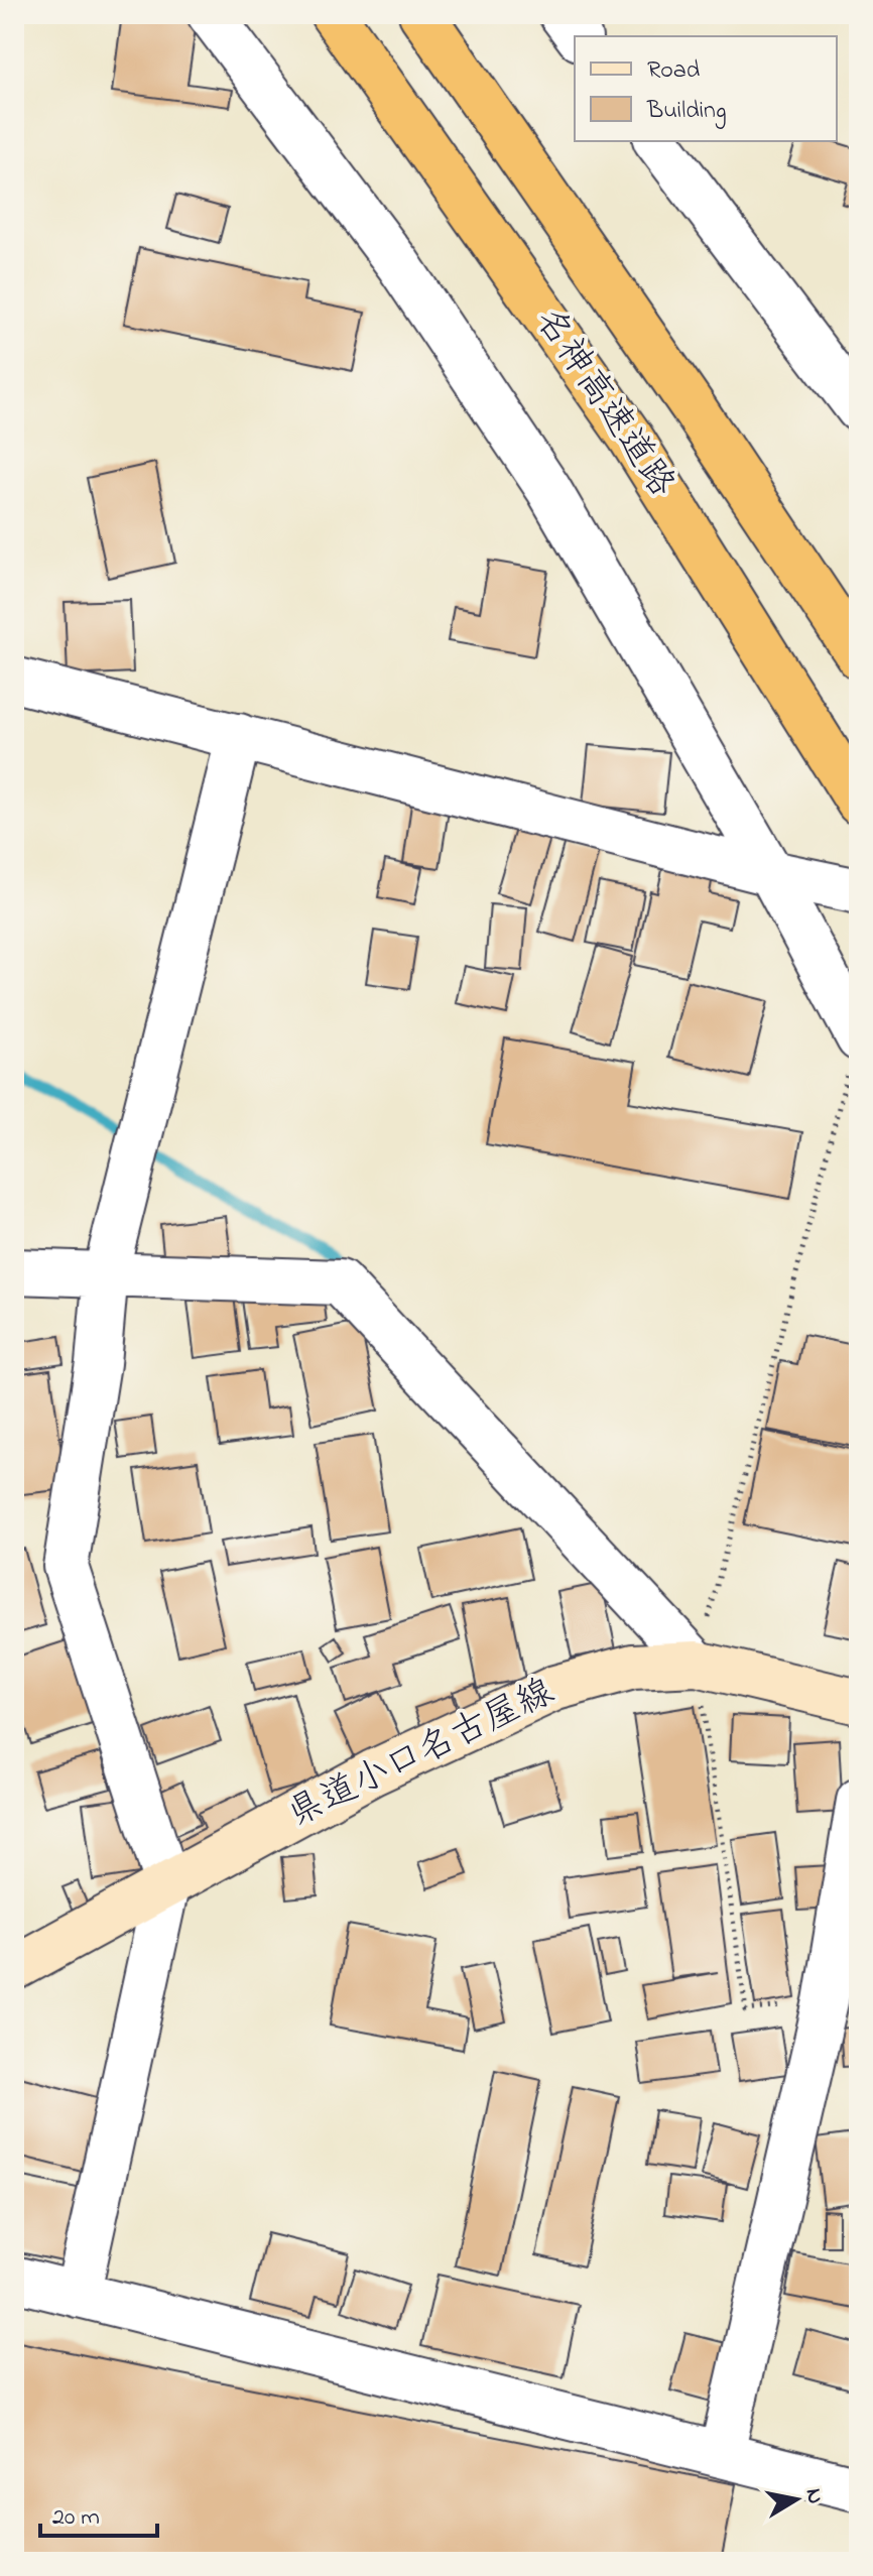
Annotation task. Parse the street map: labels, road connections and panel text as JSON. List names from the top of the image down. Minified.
{"streets":{"highway":["名神高速道路"],"main road":["県道小口名古屋線"]},"legend":["Road","Building"],"scale_bar":"20 m","north":"right"}
